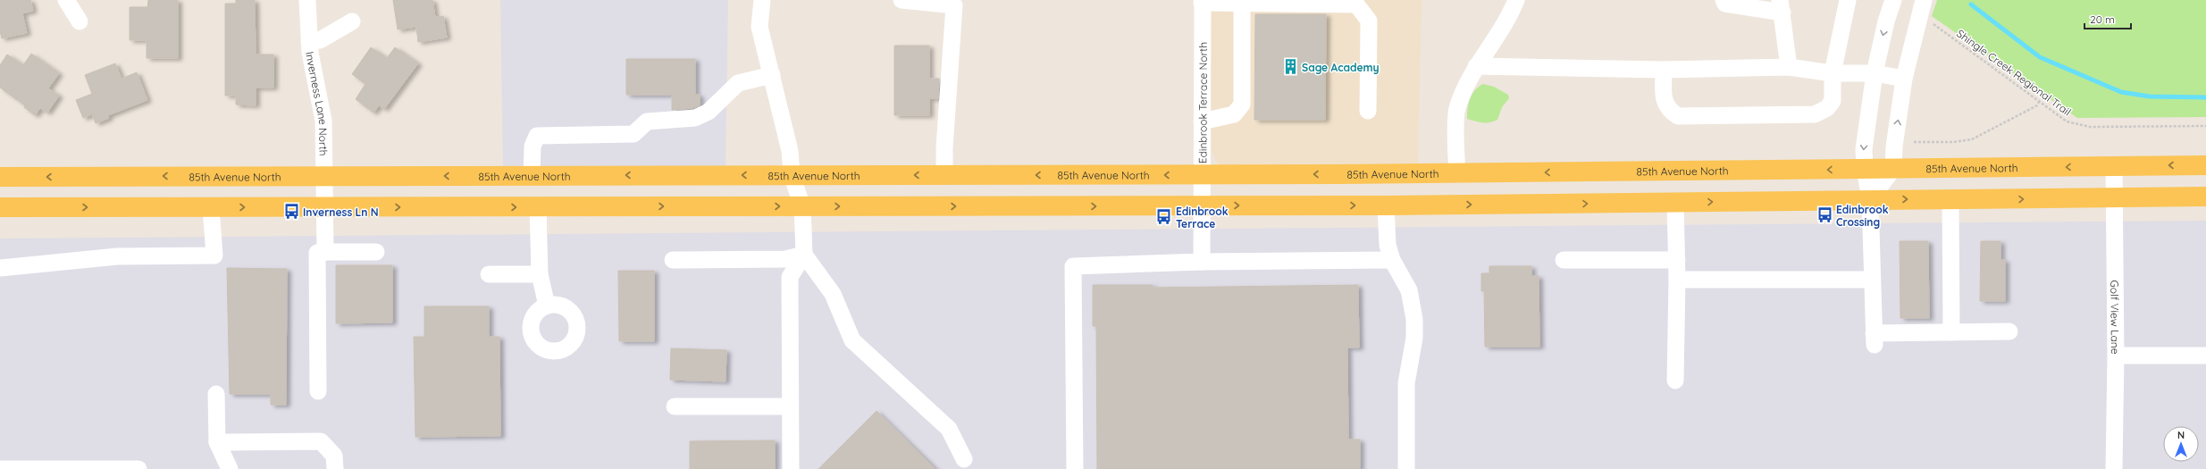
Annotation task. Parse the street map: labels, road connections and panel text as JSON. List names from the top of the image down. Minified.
{"streets":{"main road":["85th Avenue North"],"street":["Edinbrook Terrace North","Inverness Lane North","Golf View Lane"],"path":["Shingle Creek Regional Trail"]},"crossings":[["Edinbrook Terrace North","85th Avenue North"],["Inverness Lane North","85th Avenue North"],["85th Avenue North","Golf View Lane"]],"places":{"building":["Sage Academy"],"bus stop":["Inverness Ln N","Edinbrook Crossing","Edinbrook Terrace"]},"scale_bar":"20 m","north":"top"}
